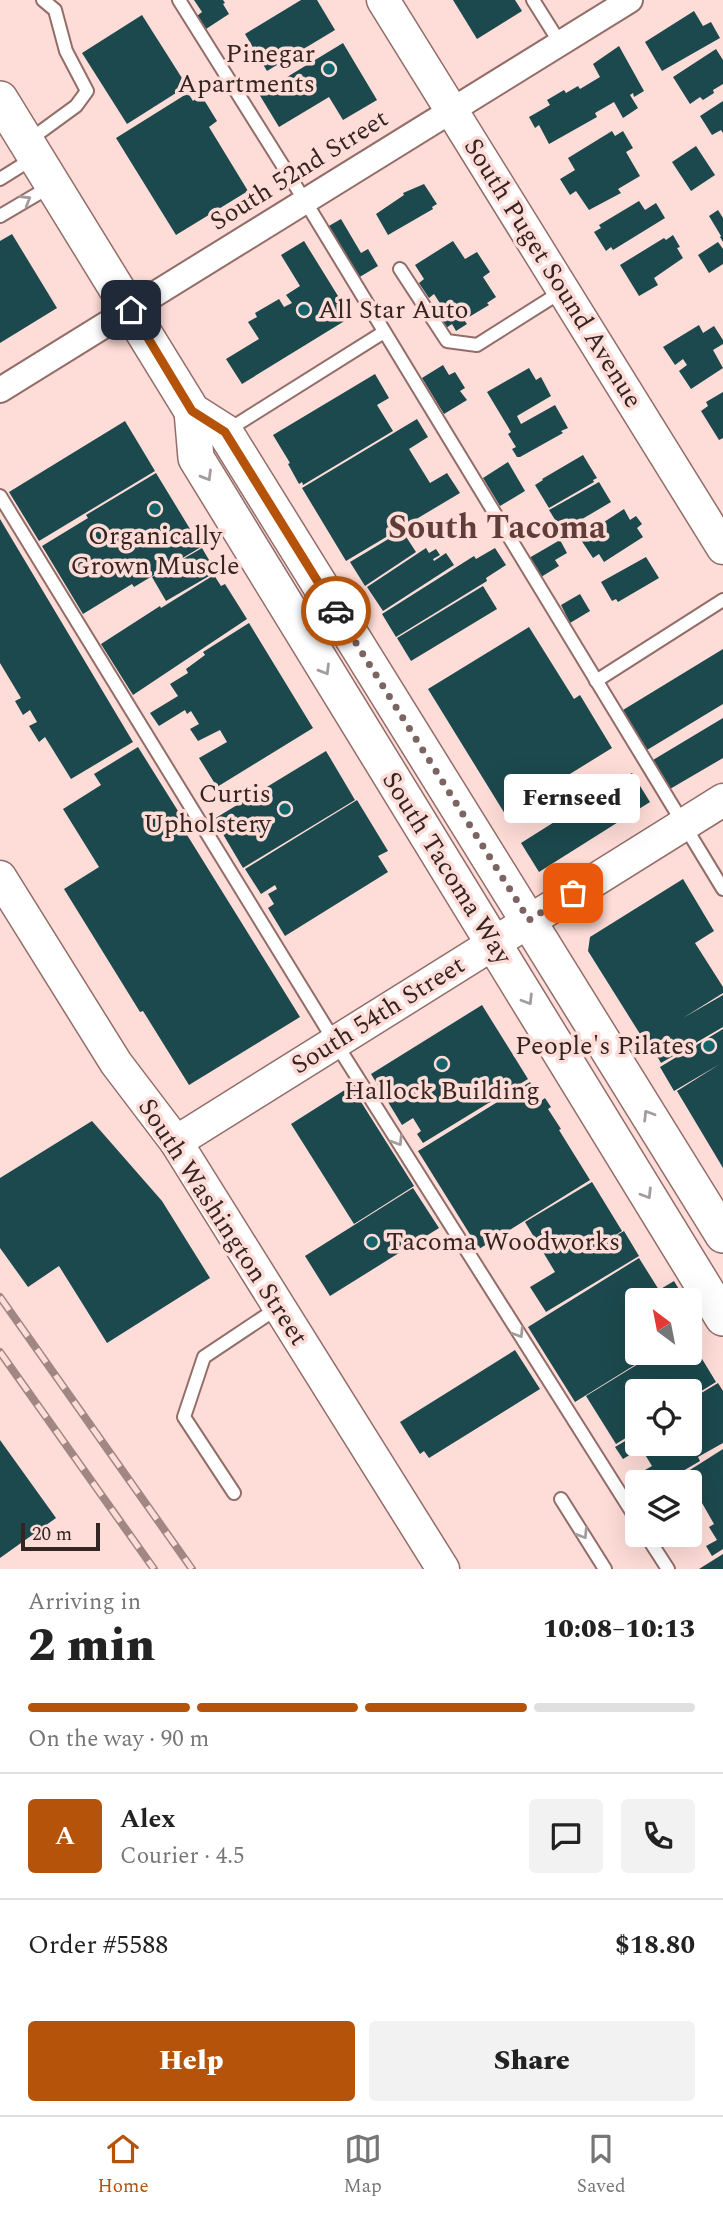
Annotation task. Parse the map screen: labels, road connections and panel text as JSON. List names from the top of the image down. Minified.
{"streets":{"main road":["South Tacoma Way"],"street":["South 52nd Street","South Puget Sound Avenue","South 54th Street","South Washington Street"]},"crossings":[["South 52nd Street","South Puget Sound Avenue"],["South 52nd Street","South Tacoma Way"],["South Tacoma Way","South 54th Street"],["South 54th Street","South Washington Street"]],"districts":["South Tacoma"],"places":["Pinegar Apartments","All Star Auto","Organically Grown Muscle","Curtis Upholstery","Fernseed","People's Pilates","Hallock Building","Tacoma Woodworks"],"scale_bar":"20 m","north":"top left","page":{"bubble":"Fernseed","scale":"20 m","heading":["2 min","Arriving in","10:08–10:13"],"panel":["Alex","Courier · 4.5","Order #5588","$18.80"],"bar":"On the way · 90 m","round":"A","buttons":["Help","Share"],"tabs":["Home","Map","Saved"]}}
